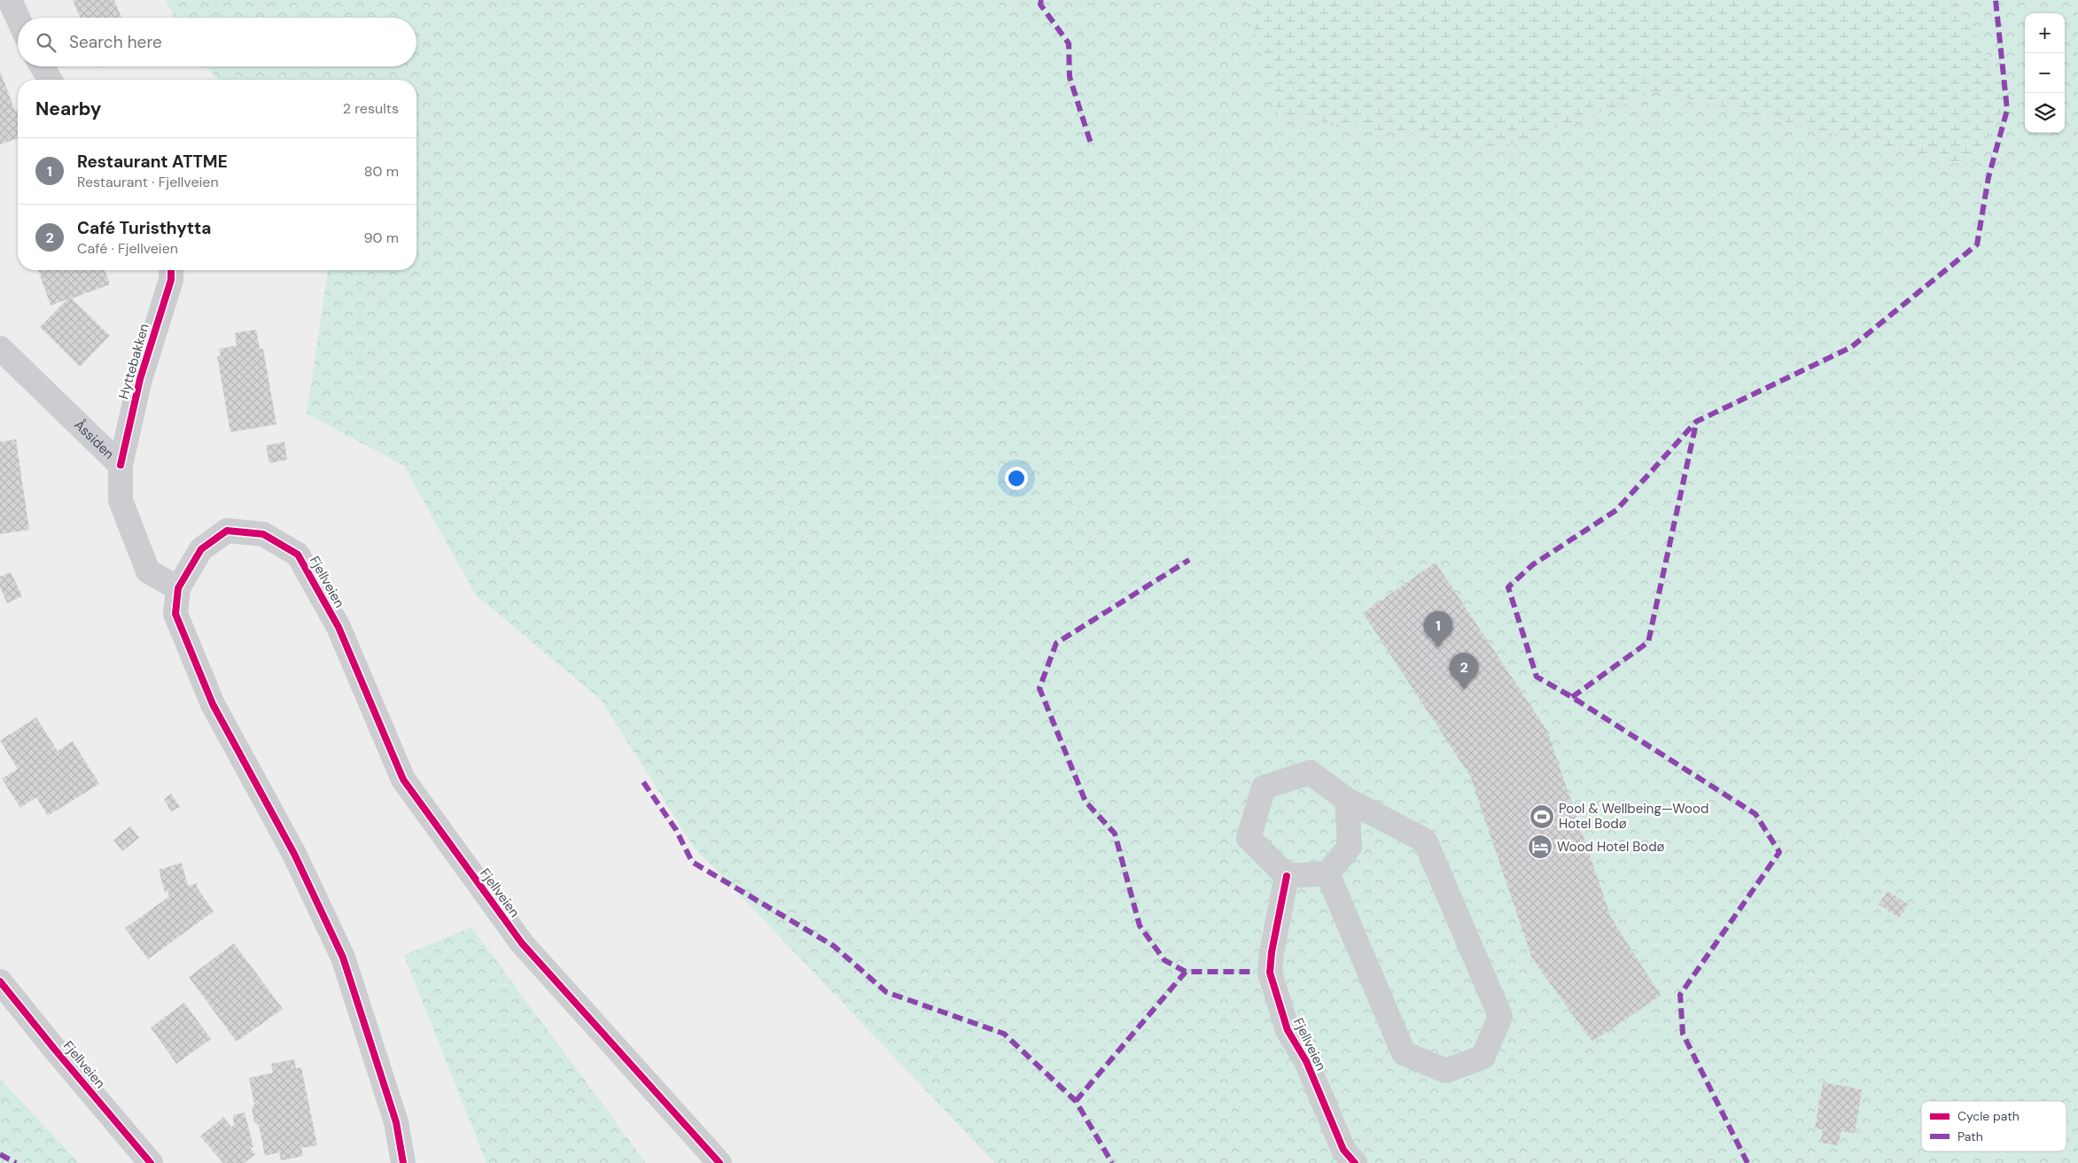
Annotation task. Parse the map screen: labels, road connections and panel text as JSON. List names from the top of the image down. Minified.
{"streets":{"street":["Hyttebakken","Åssiden","Fjellveien"]},"crossings":[["Hyttebakken","Åssiden"],["Åssiden","Fjellveien"]],"places":{"sports":["Pool & Wellbeing—Wood Hotel Bodø"],"hotel":["Wood Hotel Bodø"]},"legend":["Cycle path","Path"],"page":{"map_buttons":["+","−"],"search":"Search here","heading":["Nearby","2 results"],"list":[{"mark":"1","name":"Restaurant ATTME","note":"Restaurant · Fjellveien","value":"80 m"},{"mark":"2","name":"Café Turisthytta","note":"Café · Fjellveien","value":"90 m"}],"pins":["1","2"]}}
